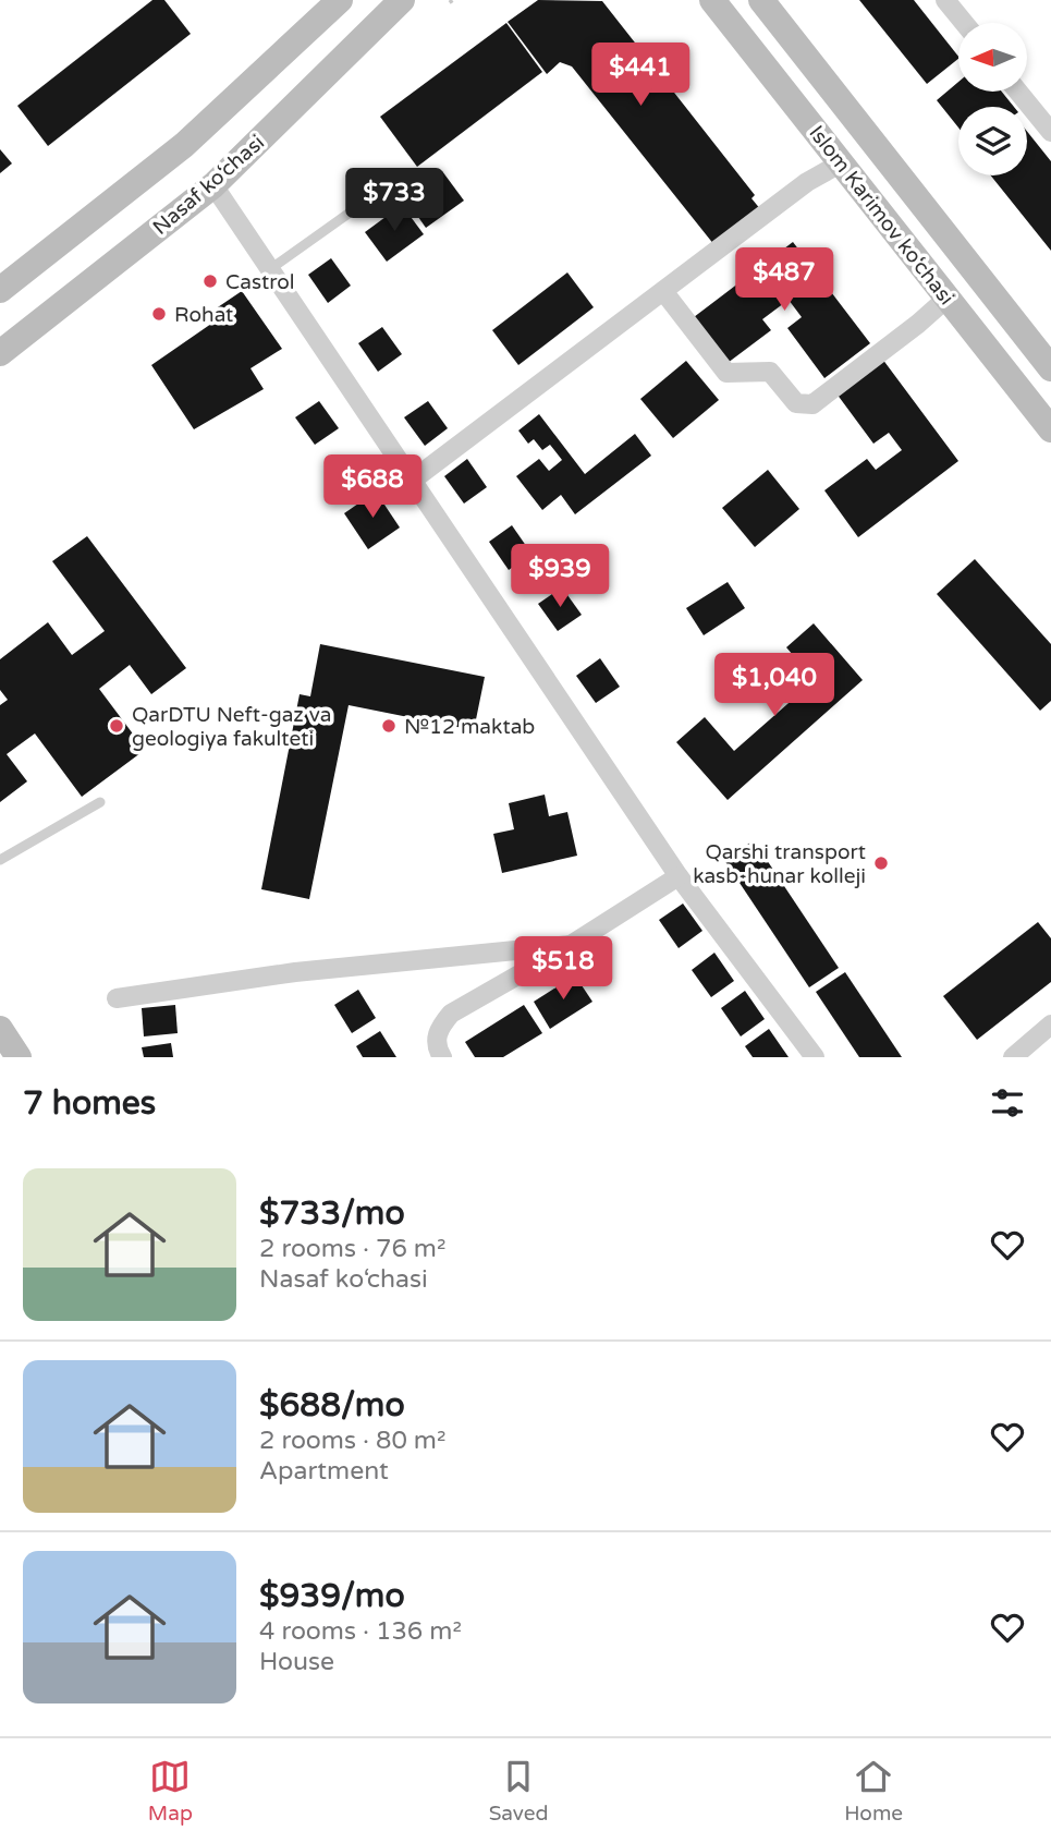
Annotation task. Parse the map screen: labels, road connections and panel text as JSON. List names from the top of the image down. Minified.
{"streets":{"main road":["Nasaf ko‘chasi","Islom Karimov ko‘chasi"]},"places":["Castrol","Rohat","QarDTU Neft-gaz va geologiya fakulteti","№12 maktab","Qarshi transport kasb-hunar kolleji"],"north":"left","page":{"price":["$441","$733","$487","$688","$939","$1,040","$518"],"heading":"7 homes","list":[{"name":"$733/mo","note":"2 rooms · 76 m² · Nasaf ko‘chasi"},{"name":"$688/mo","note":"2 rooms · 80 m² · Apartment"},{"name":"$939/mo","note":"4 rooms · 136 m² · House"}],"tabs":["Map","Saved","Home"]}}
